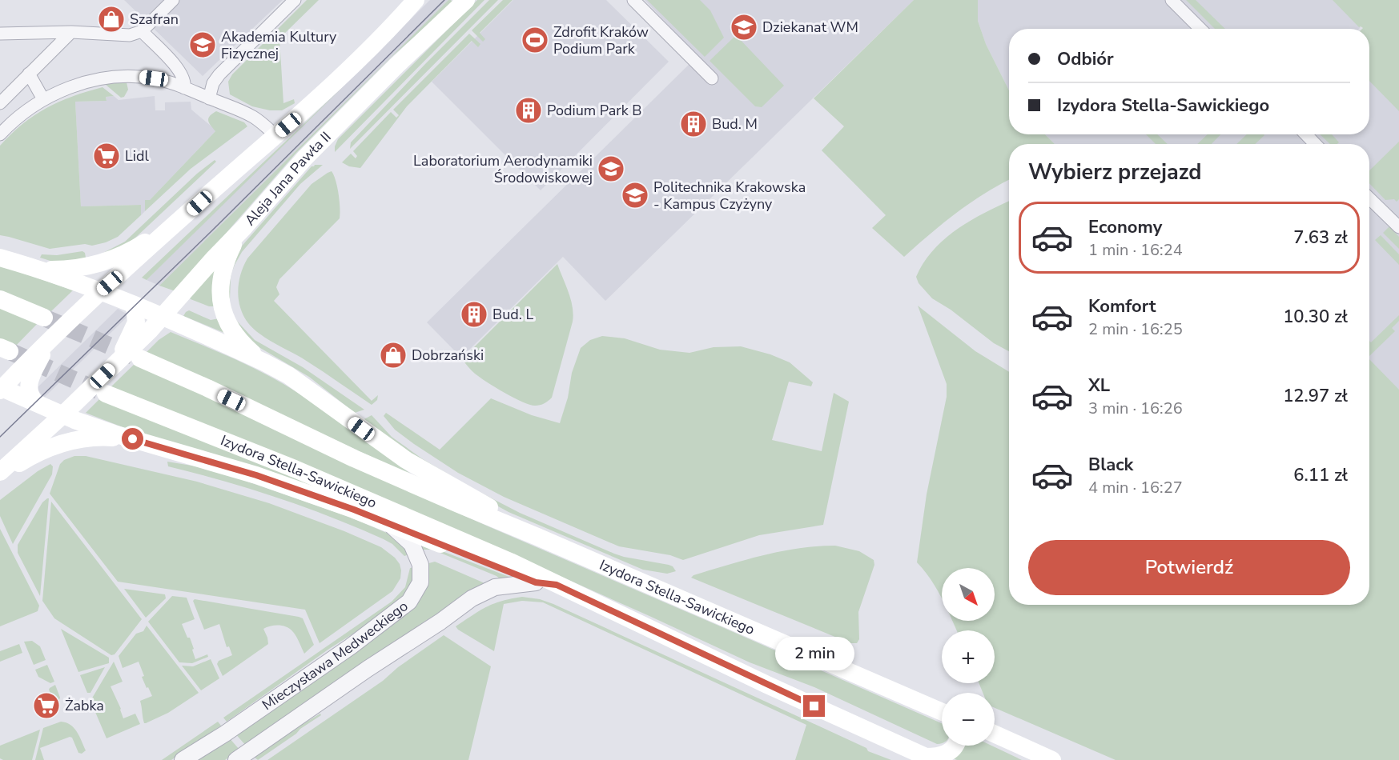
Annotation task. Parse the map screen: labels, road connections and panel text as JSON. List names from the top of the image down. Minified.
{"streets":{"main road":["Aleja Jana Pawła II","Izydora Stella-Sawickiego"],"street":["Mieczysława Medweckiego"]},"places":{"shop":["Szafran","Dobrzański"],"school or university":["Dziekanat WM","Akademia Kultury Fizycznej","Laboratorium Aerodynamiki Środowiskowej","Politechnika Krakowska - Kampus Czyżyny"],"sports":["Zdrofit Kraków Podium Park"],"building":["Podium Park B","Bud. M","Bud. L"],"supermarket":["Lidl","Żabka"]},"north":"bottom right","page":{"banner":["Odbiór","Izydora Stella-Sawickiego"],"heading":"Wybierz przejazd","list":[{"name":"Economy","note":"1 min · 16:24","value":"7.63 zł"},{"name":"Komfort","note":"2 min · 16:25","value":"10.30 zł"},{"name":"XL","note":"3 min · 16:26","value":"12.97 zł"},{"name":"Black","note":"4 min · 16:27","value":"6.11 zł"}],"buttons":"Potwierdź","map_buttons":["+","−"],"bubble":"2 min"}}
